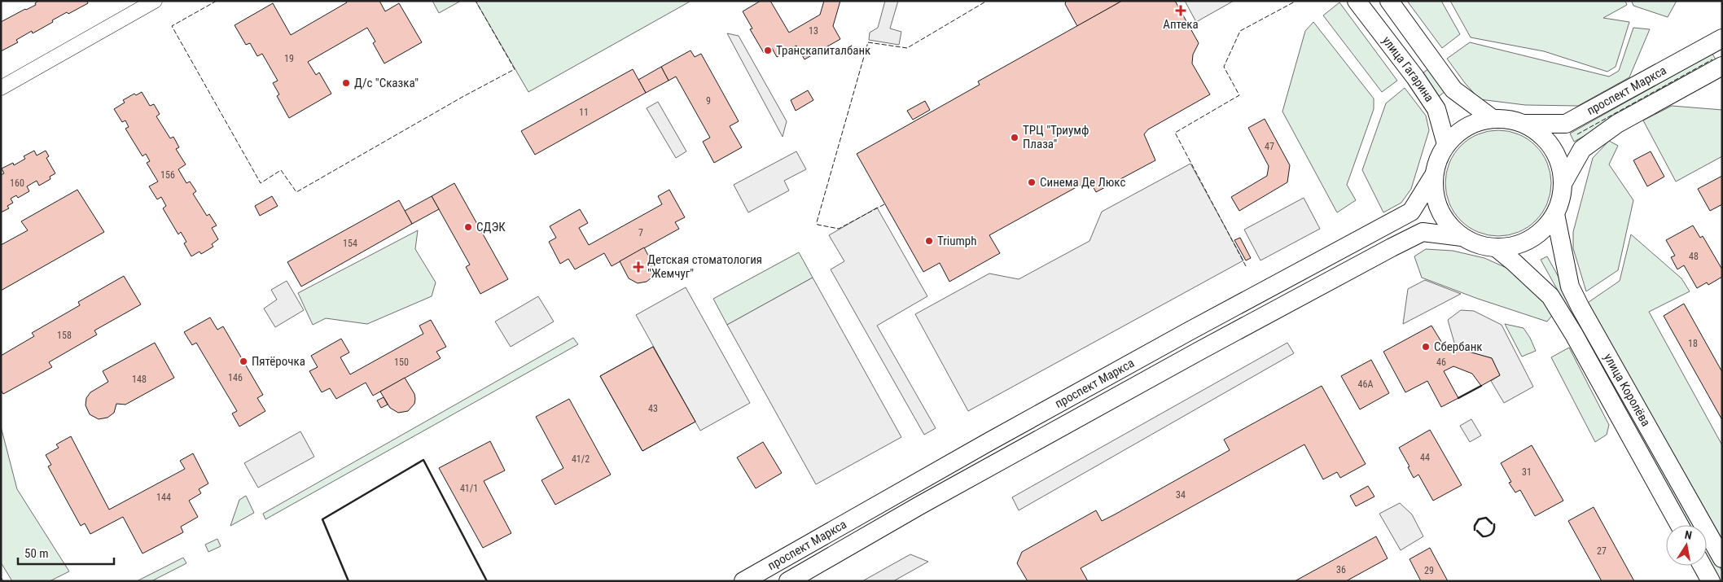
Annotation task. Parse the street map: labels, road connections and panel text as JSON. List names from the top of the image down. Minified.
{"streets":{"main road":["улица Гагарина","проспект Маркса","улица Королёва"]},"crossings":[["улица Гагарина","проспект Маркса"],["улица Гагарина","улица Королёва"],["проспект Маркса","улица Королёва"]],"places":{"health":["Аптека","Детская стоматология \"Жемчуг\""],"other":["Транскапиталбанк","Д/с \"Сказка\"","ТРЦ \"Триумф Плаза\"","Синема Де Люкс","СДЭК","Triumph","Сбербанк","Пятёрочка"]},"house_numbers":["13","19","9","11","47","156","160","7","154","48","158","18","150","46","146","148","46А","43","44","41/2","31","41/1","34","144","27","36","29"],"scale_bar":"50 m","north":"top"}
